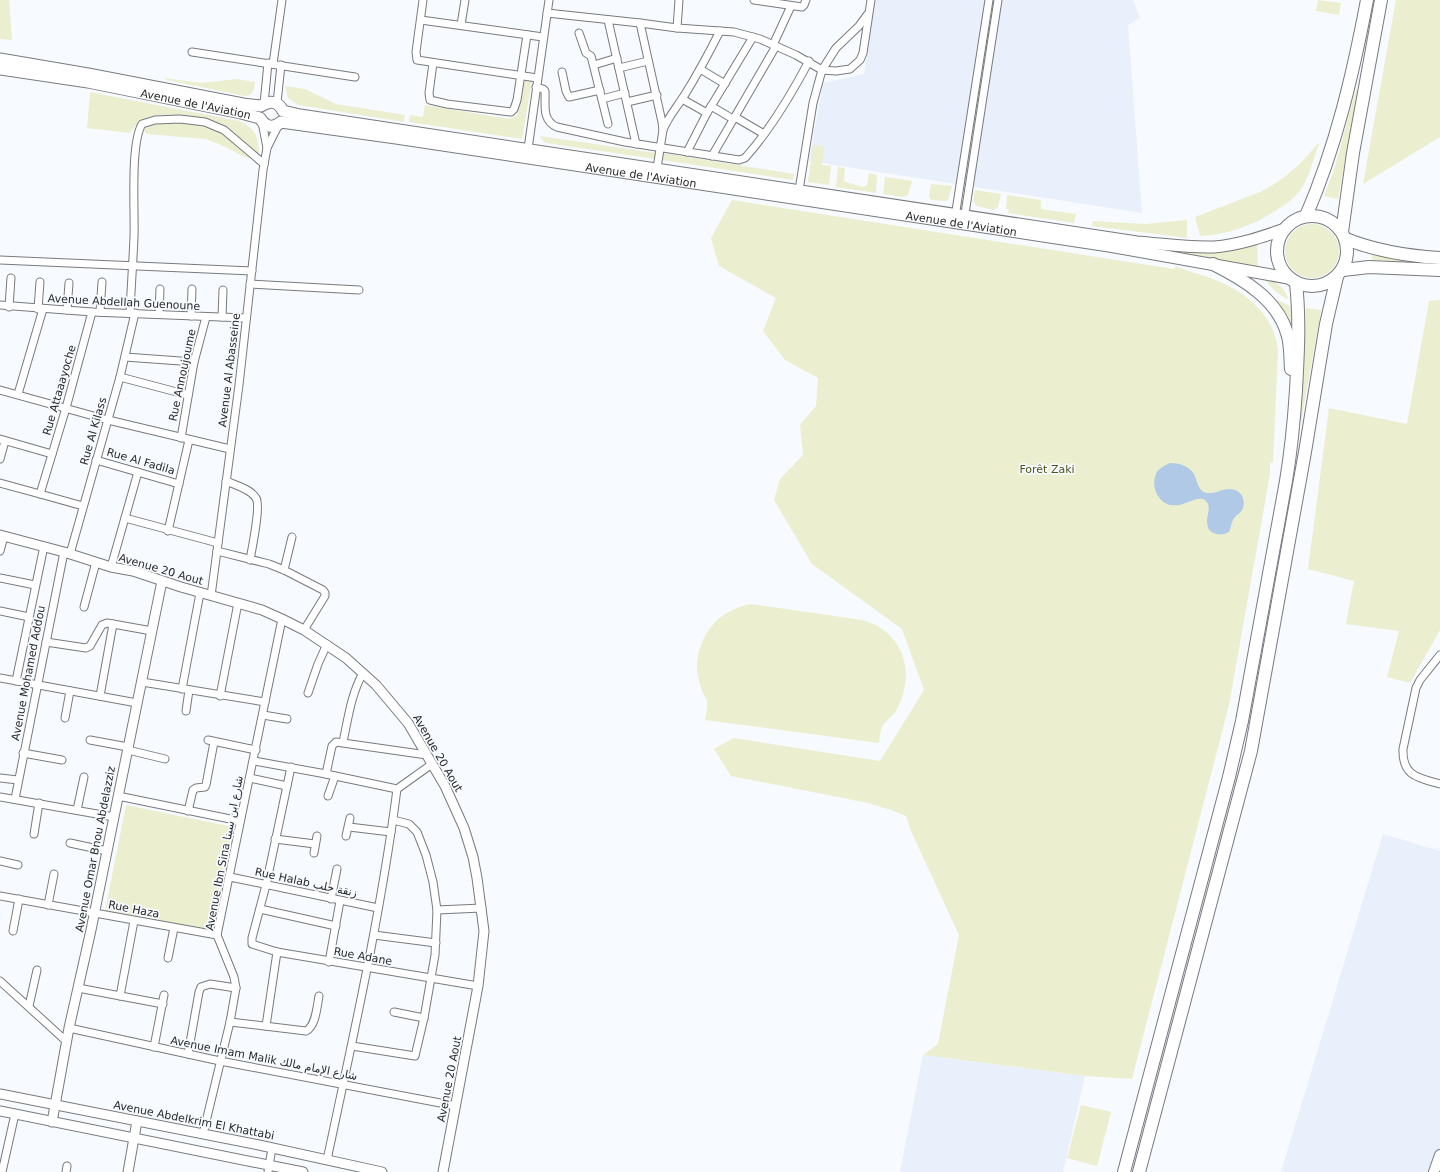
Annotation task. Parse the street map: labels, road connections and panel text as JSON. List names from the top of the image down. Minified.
{"streets":{"main road":["Avenue de l'Aviation"],"street":["Avenue Abdellah Guenoune","Avenue Al Abasseine","Rue Annoujoume","Rue Attaaayoche","Rue Al Kilass","Rue Al Fadila","Avenue 20 Aout","Avenue Mohamed Addou","Avenue Omar Bnou Abdelazziz","Avenue Ibn Sina شارع ابن سينا","Rue Halab زنقة حلب","Rue Haza","Rue Adane","Avenue Imam Malik شارع الإمام مالك","Avenue Abdelkrim El Khattabi"]},"crossings":[["Avenue de l'Aviation","Avenue Al Abasseine"],["Avenue Abdellah Guenoune","Avenue Al Abasseine"],["Avenue Abdellah Guenoune","Rue Annoujoume"],["Avenue Abdellah Guenoune","Rue Attaaayoche"],["Avenue Abdellah Guenoune","Rue Al Kilass"],["Avenue Al Abasseine","Rue Al Kilass"],["Avenue Al Abasseine","Avenue 20 Aout"],["Rue Annoujoume","Rue Al Fadila"],["Rue Al Kilass","Rue Al Fadila"],["Rue Al Kilass","Avenue 20 Aout"],["Rue Al Kilass","Avenue Mohamed Addou"],["Avenue 20 Aout","Avenue Mohamed Addou"],["Avenue 20 Aout","Avenue Omar Bnou Abdelazziz"],["Avenue 20 Aout","Avenue Ibn Sina شارع ابن سينا"],["Avenue 20 Aout","Rue Adane"],["Avenue 20 Aout","Avenue Imam Malik شارع الإمام مالك"],["Avenue Omar Bnou Abdelazziz","Rue Haza"],["Avenue Omar Bnou Abdelazziz","Avenue Imam Malik شارع الإمام مالك"],["Avenue Omar Bnou Abdelazziz","Avenue Abdelkrim El Khattabi"],["Avenue Ibn Sina شارع ابن سينا","Rue Halab زنقة حلب"],["Avenue Ibn Sina شارع ابن سينا","Rue Haza"],["Avenue Ibn Sina شارع ابن سينا","Avenue Imam Malik شارع الإمام مالك"],["Avenue Ibn Sina شارع ابن سينا","Avenue Abdelkrim El Khattabi"]],"parks":["Forêt Zaki"]}
